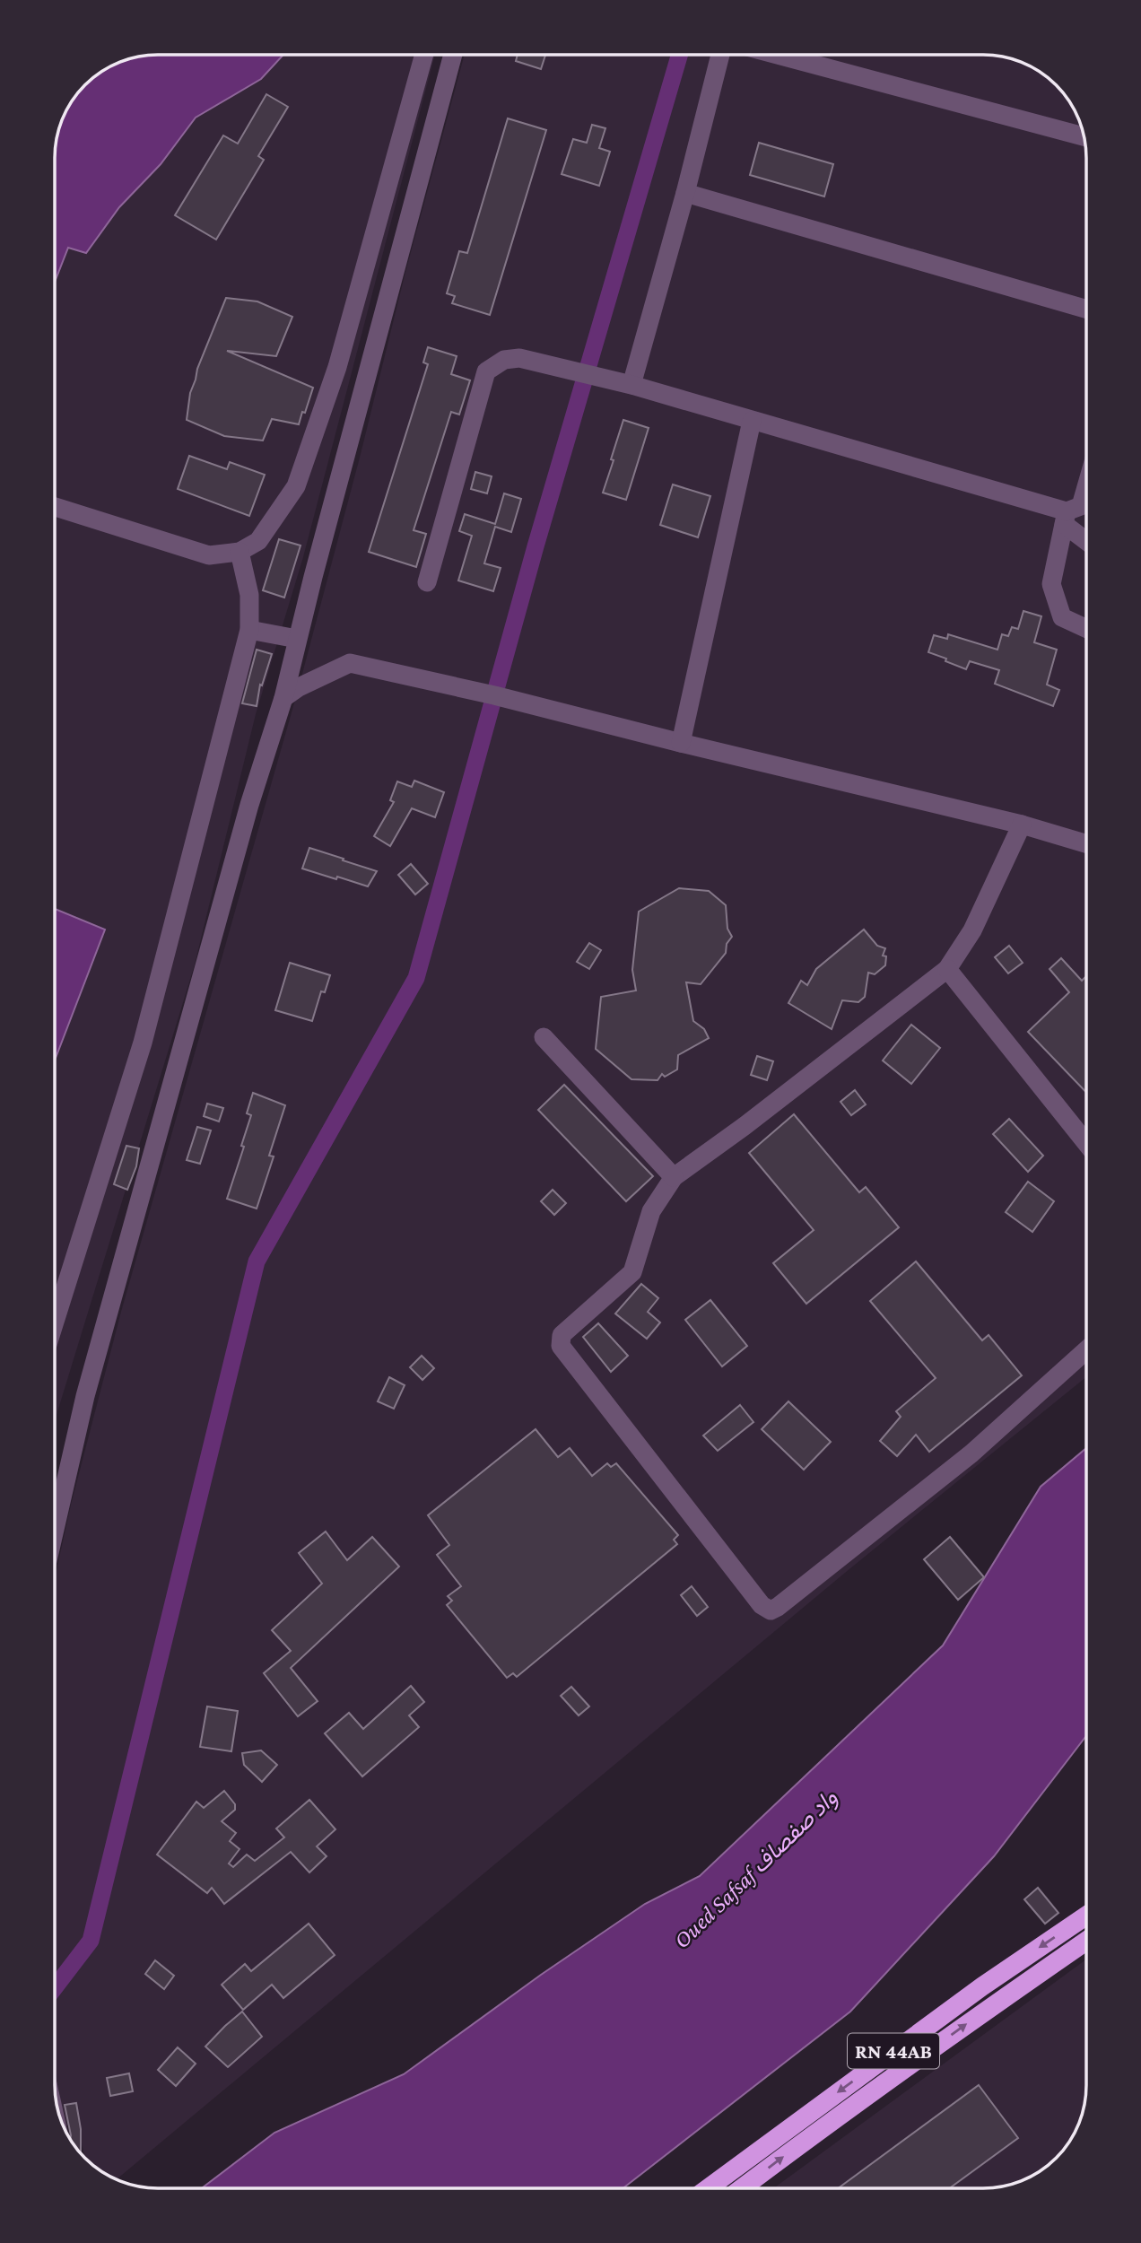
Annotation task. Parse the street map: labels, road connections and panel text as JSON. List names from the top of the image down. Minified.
{"streets":{"highway":["RN 44AB"]},"water":["Oued Safsaf واد صفصاف"]}
